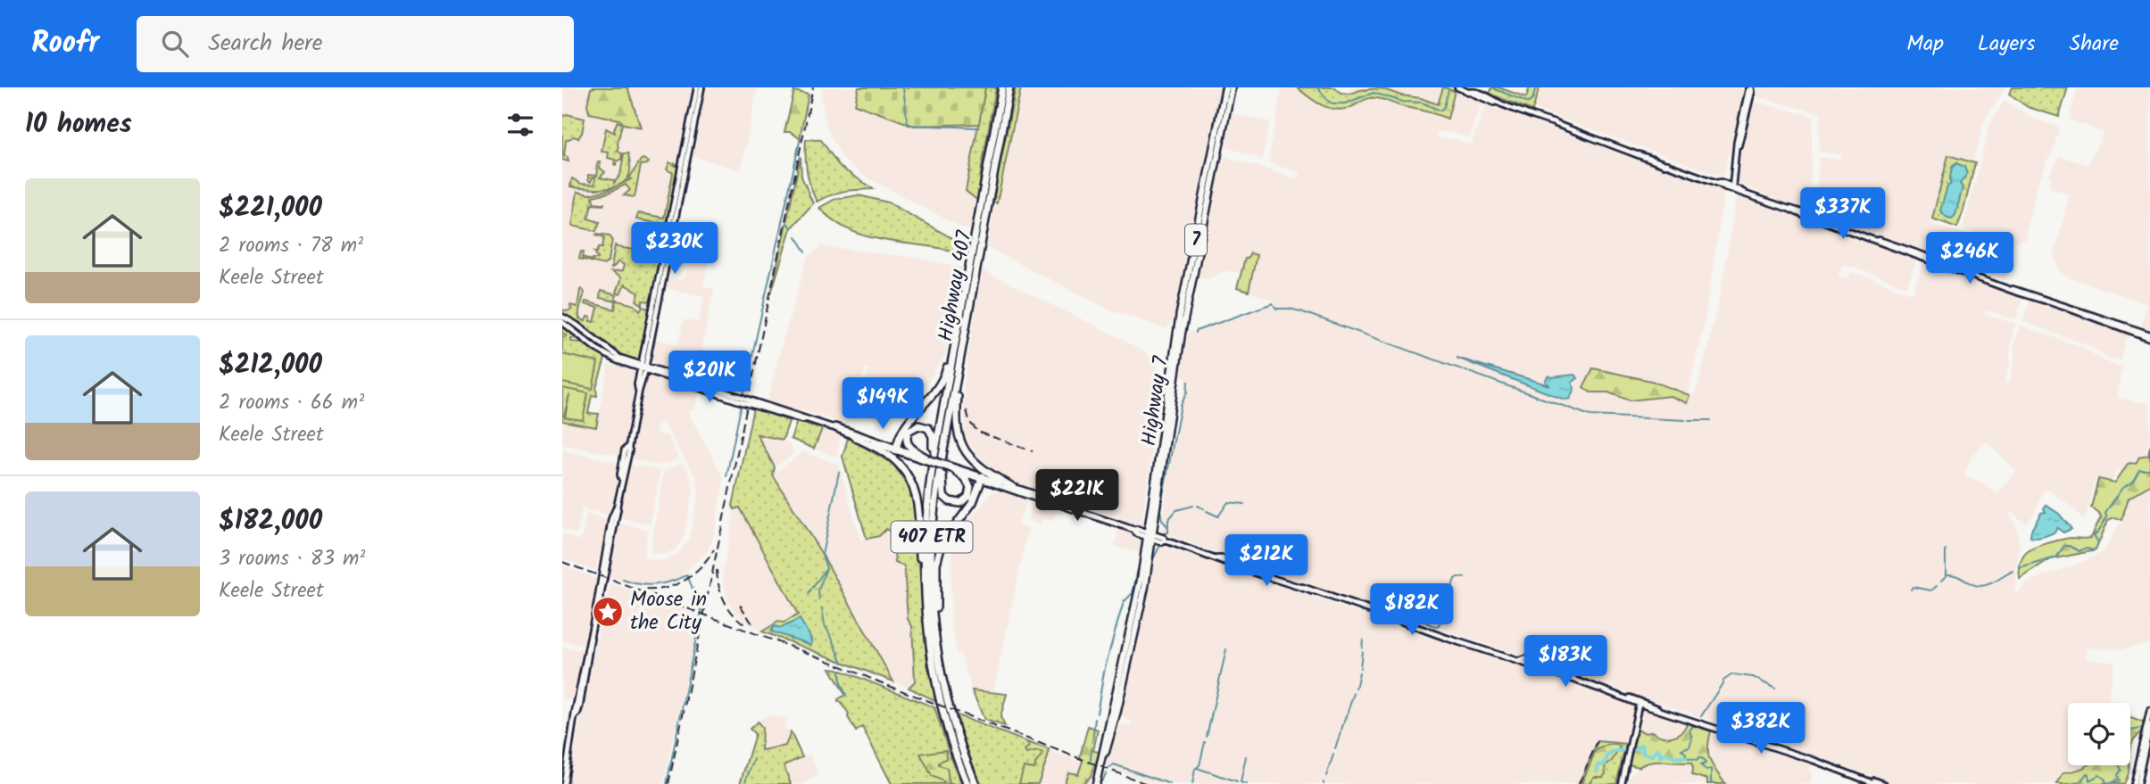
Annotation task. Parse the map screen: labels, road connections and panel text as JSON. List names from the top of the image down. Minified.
{"streets":{"highway":["Highway 407","407 ETR"],"main road":["7","Highway 7"]},"places":{"place":["Moose in the City"]},"page":{"header":"Roofr","search":"Search here","nav":["Map","Layers","Share"],"heading":"10 homes","list":[{"name":"$221,000","note":"2 rooms · 78 m² · Keele Street"},{"name":"$212,000","note":"2 rooms · 66 m² · Keele Street"},{"name":"$182,000","note":"3 rooms · 83 m² · Keele Street"}],"price":["$337K","$230K","$246K","$201K","$149K","$221K","$212K","$182K","$183K","$382K"]}}
